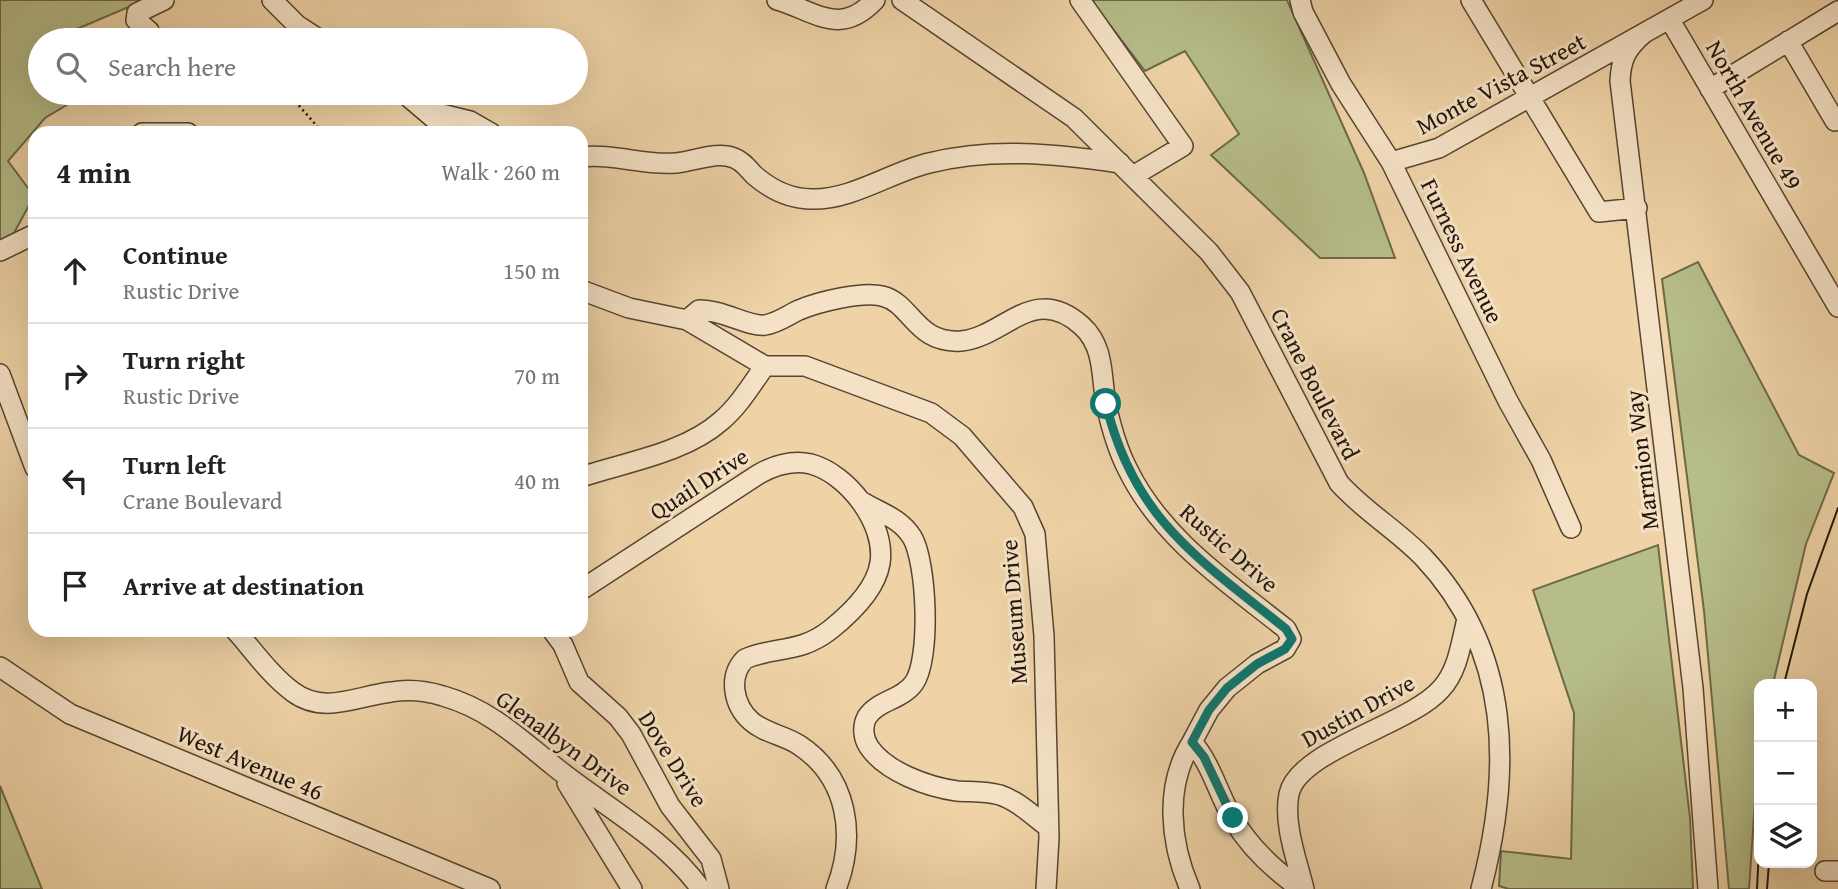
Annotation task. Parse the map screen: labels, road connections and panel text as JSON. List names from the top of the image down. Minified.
{"streets":{"street":["Monte Vista Street","North Avenue 49","Furness Avenue","Crane Boulevard","Marmion Way","Quail Drive","Rustic Drive","Museum Drive","Dustin Drive","Glenalbyn Drive","Dove Drive","West Avenue 46"]},"crossings":[["Monte Vista Street","North Avenue 49"],["Monte Vista Street","Furness Avenue"],["Monte Vista Street","Marmion Way"],["Crane Boulevard","Dustin Drive"]],"page":{"search":"Search here","heading":["4 min","Walk · 260 m"],"list":[["Continue","Rustic Drive","150 m"],["Turn right","Rustic Drive","70 m"],["Turn left","Crane Boulevard","40 m"],"Arrive at destination"],"map_buttons":["+","−"]}}
